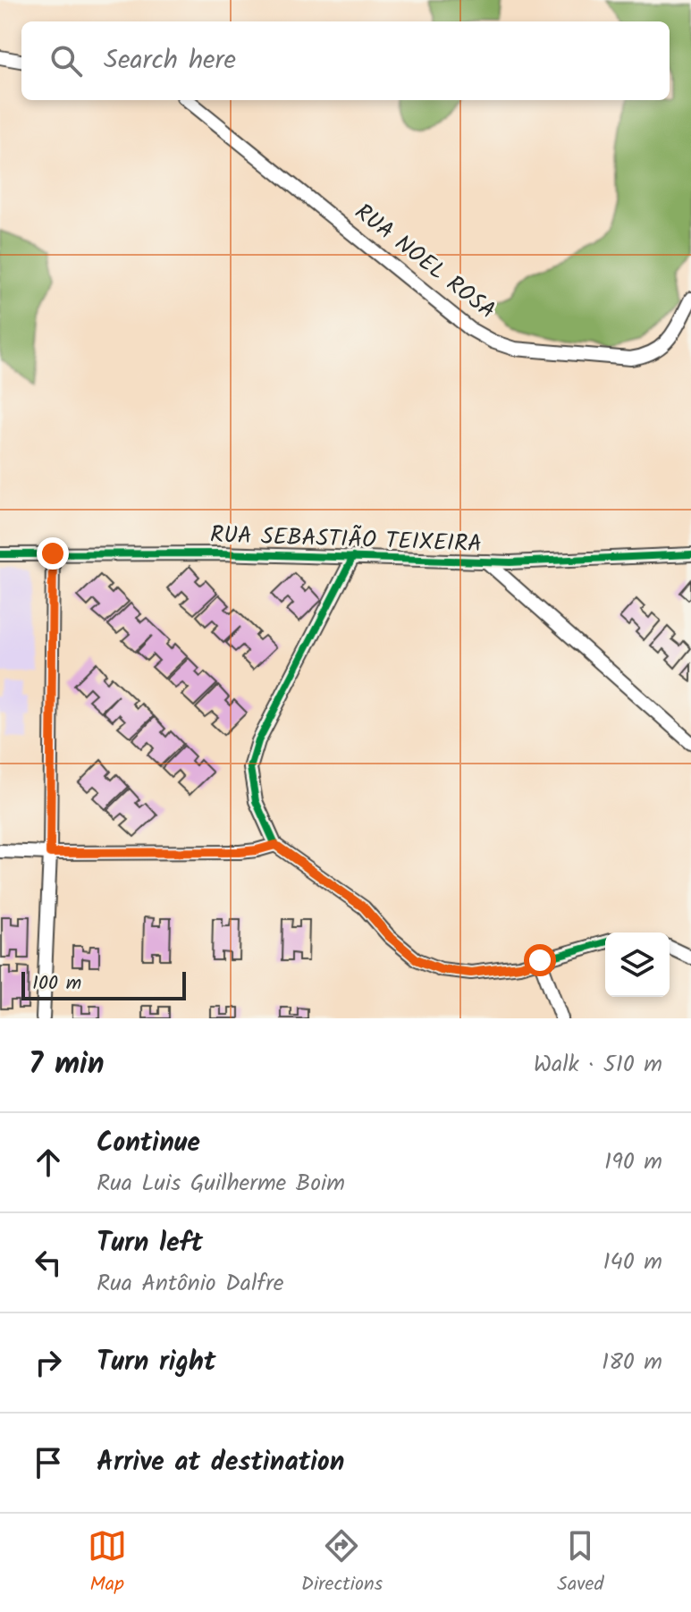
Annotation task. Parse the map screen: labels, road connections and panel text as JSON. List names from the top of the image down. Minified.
{"streets":{"street":["RUA NOEL ROSA","RUA SEBASTIÃO TEIXEIRA"]},"scale_bar":"100 m","page":{"search":"Search here","scale":"100 m","heading":["7 min","Walk · 510 m"],"list":[["Continue","Rua Luis Guilherme Boim","190 m"],["Turn left","Rua Antônio Dalfre","140 m"],["Turn right","180 m"],"Arrive at destination"],"nav":["Map","Directions","Saved"]}}
